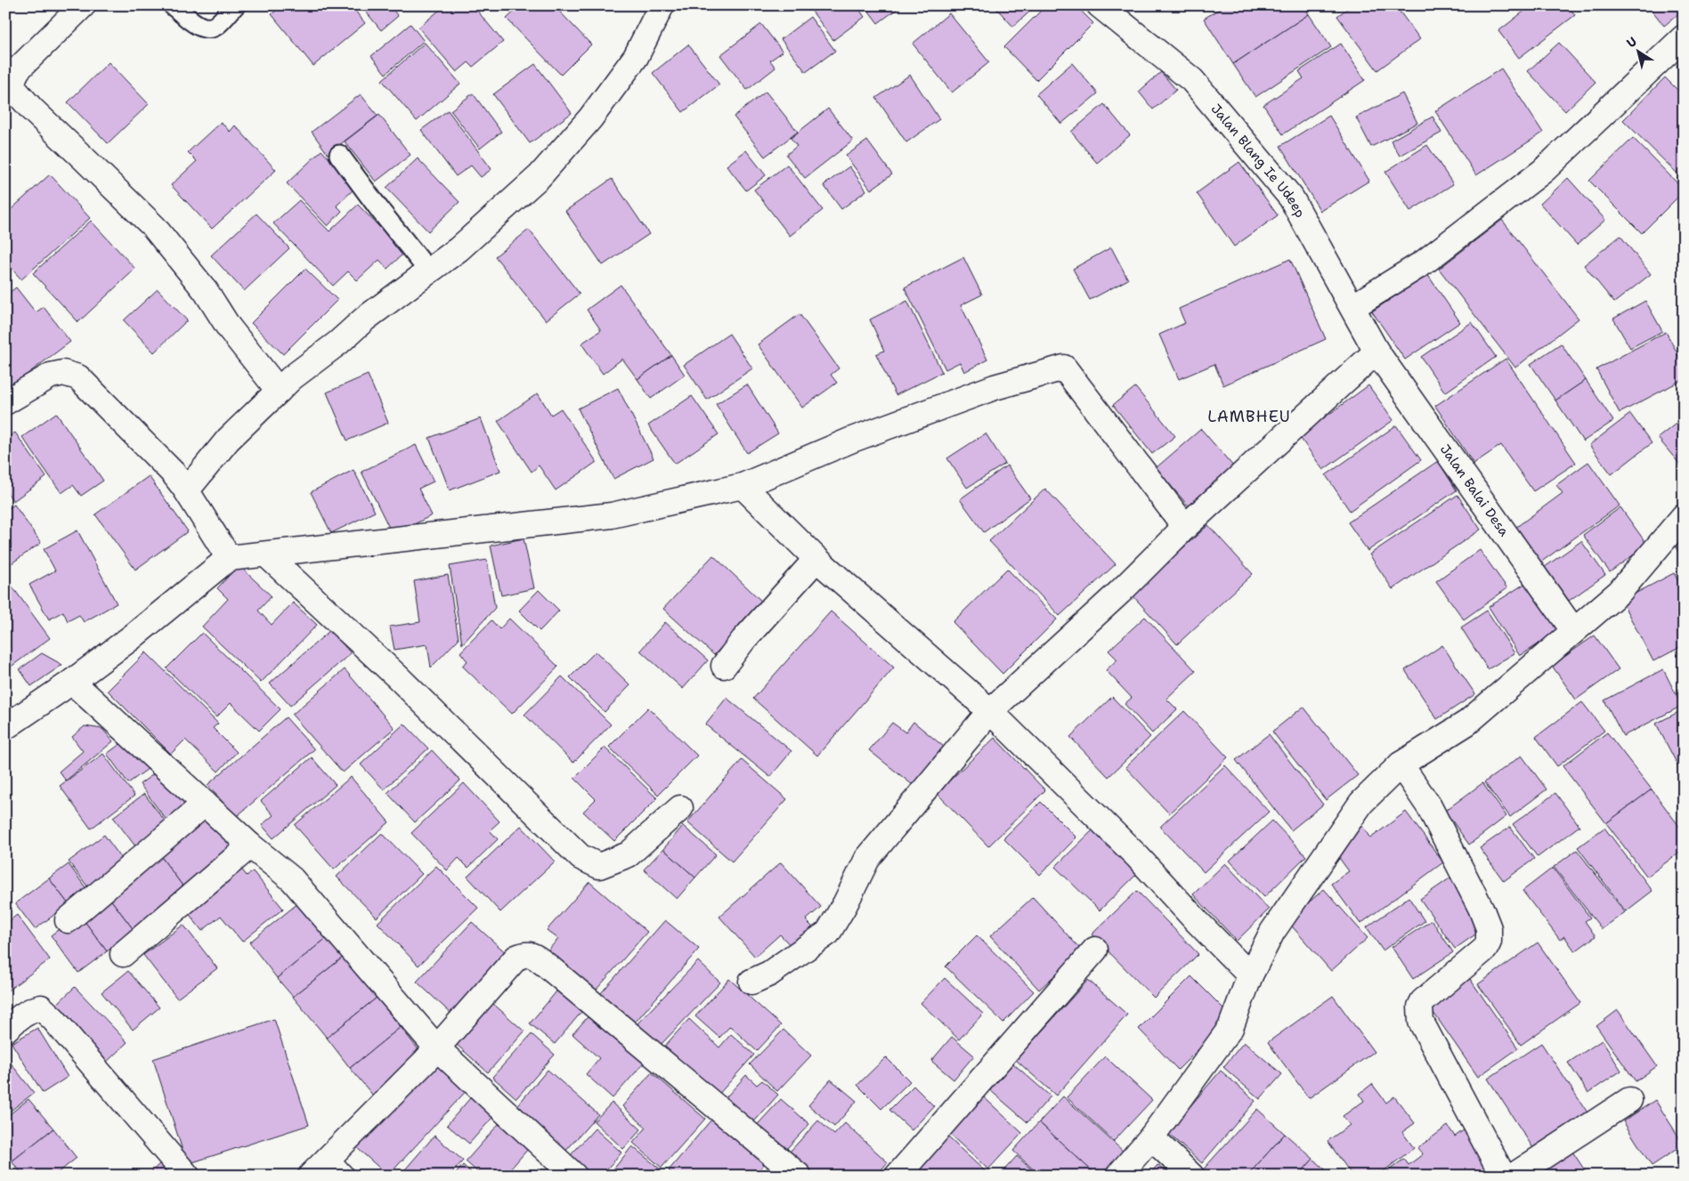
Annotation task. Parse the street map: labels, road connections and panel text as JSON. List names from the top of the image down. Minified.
{"streets":{"street":["Jalan Blang Ie Udeep","Jalan Balai Desa"]},"crossings":[["Jalan Blang Ie Udeep","Jalan Balai Desa"]],"districts":["LAMBHEU"],"north":"top left"}
